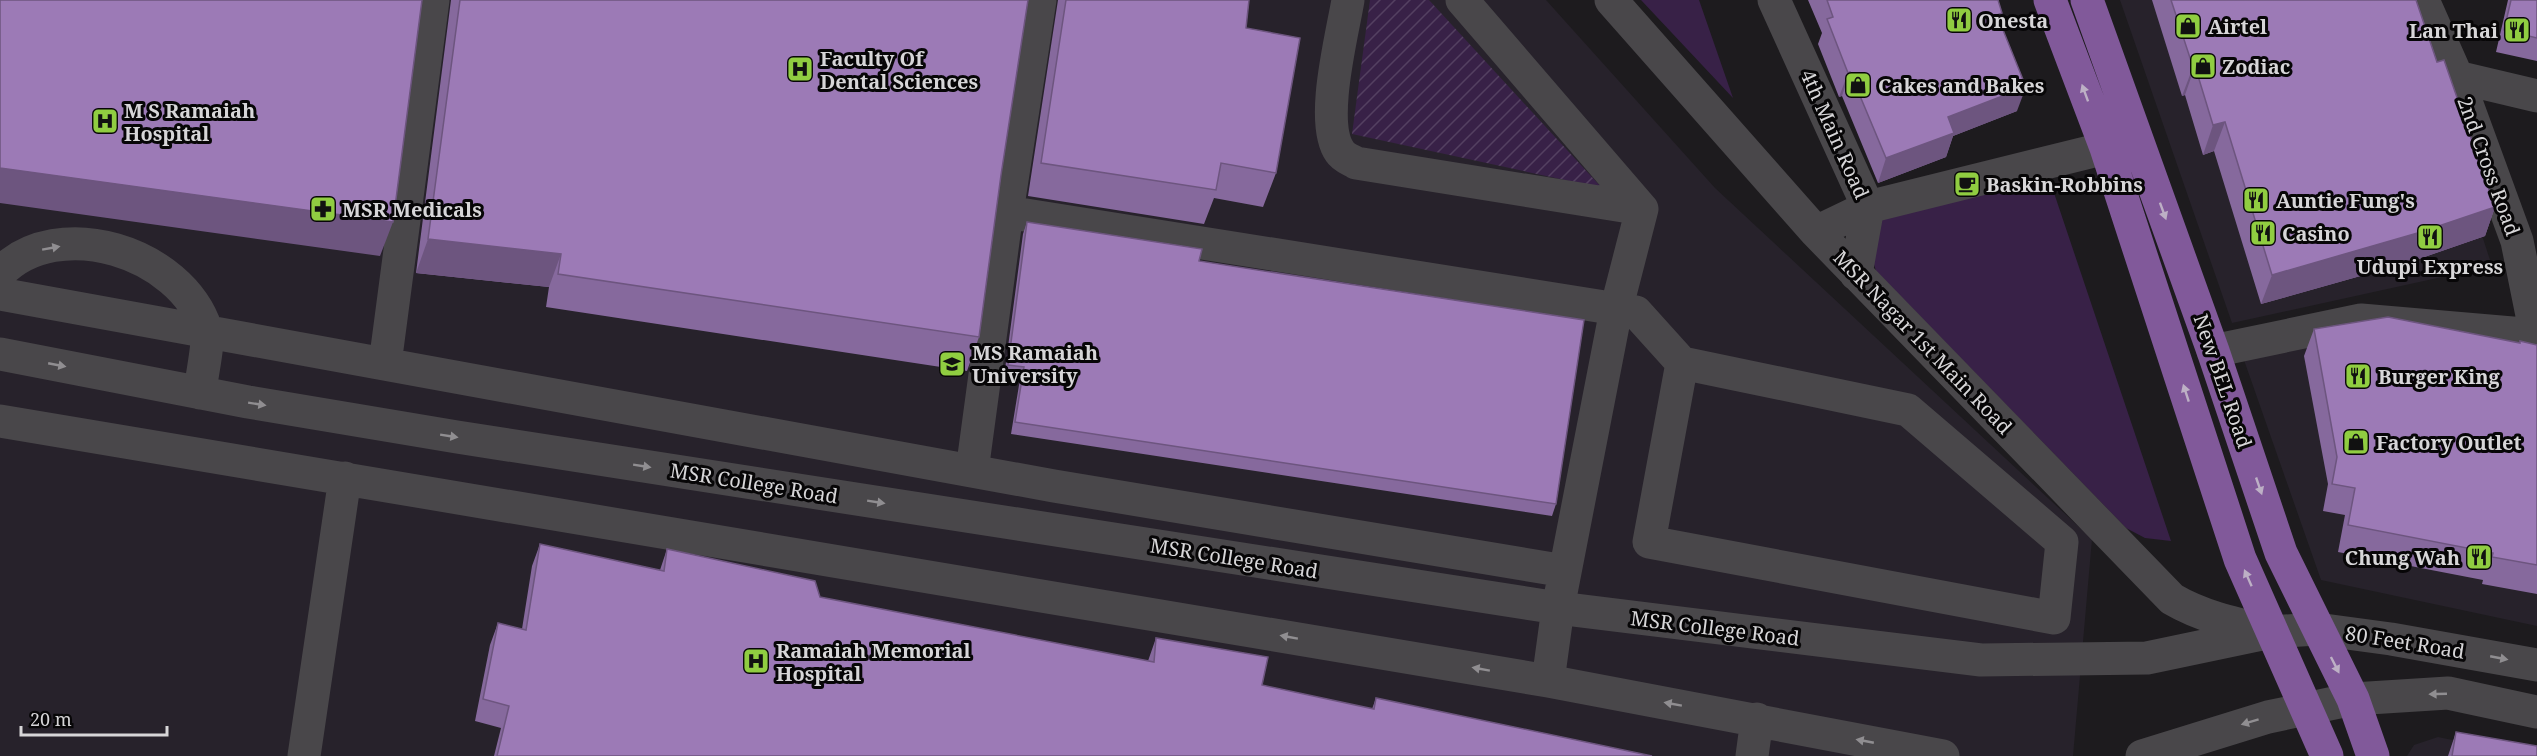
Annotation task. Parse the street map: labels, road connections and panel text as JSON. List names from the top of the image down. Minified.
{"streets":{"main road":["New BEL Road"],"street":["4th Main Road","2nd Cross Road","MSR Nagar 1st Main Road","MSR College Road","80 Feet Road"]},"crossings":[["4th Main Road","MSR Nagar 1st Main Road"],["2nd Cross Road","New BEL Road"],["MSR Nagar 1st Main Road","New BEL Road"],["MSR Nagar 1st Main Road","MSR College Road"],["MSR Nagar 1st Main Road","80 Feet Road"],["New BEL Road","MSR College Road"],["New BEL Road","80 Feet Road"],["MSR College Road","80 Feet Road"]],"places":{"restaurant":["Onesta","Lan Thai","Auntie Fung's","Casino","Udupi Express","Burger King","Chung Wah"],"shop":["Airtel","Zodiac","Cakes and Bakes","Factory Outlet"],"hospital":["Faculty Of Dental Sciences","M S Ramaiah Hospital","Ramaiah Memorial Hospital"],"cafe":["Baskin-Robbins"],"pharmacy":["MSR Medicals"],"school or university":["MS Ramaiah University"]},"scale_bar":"20 m"}
